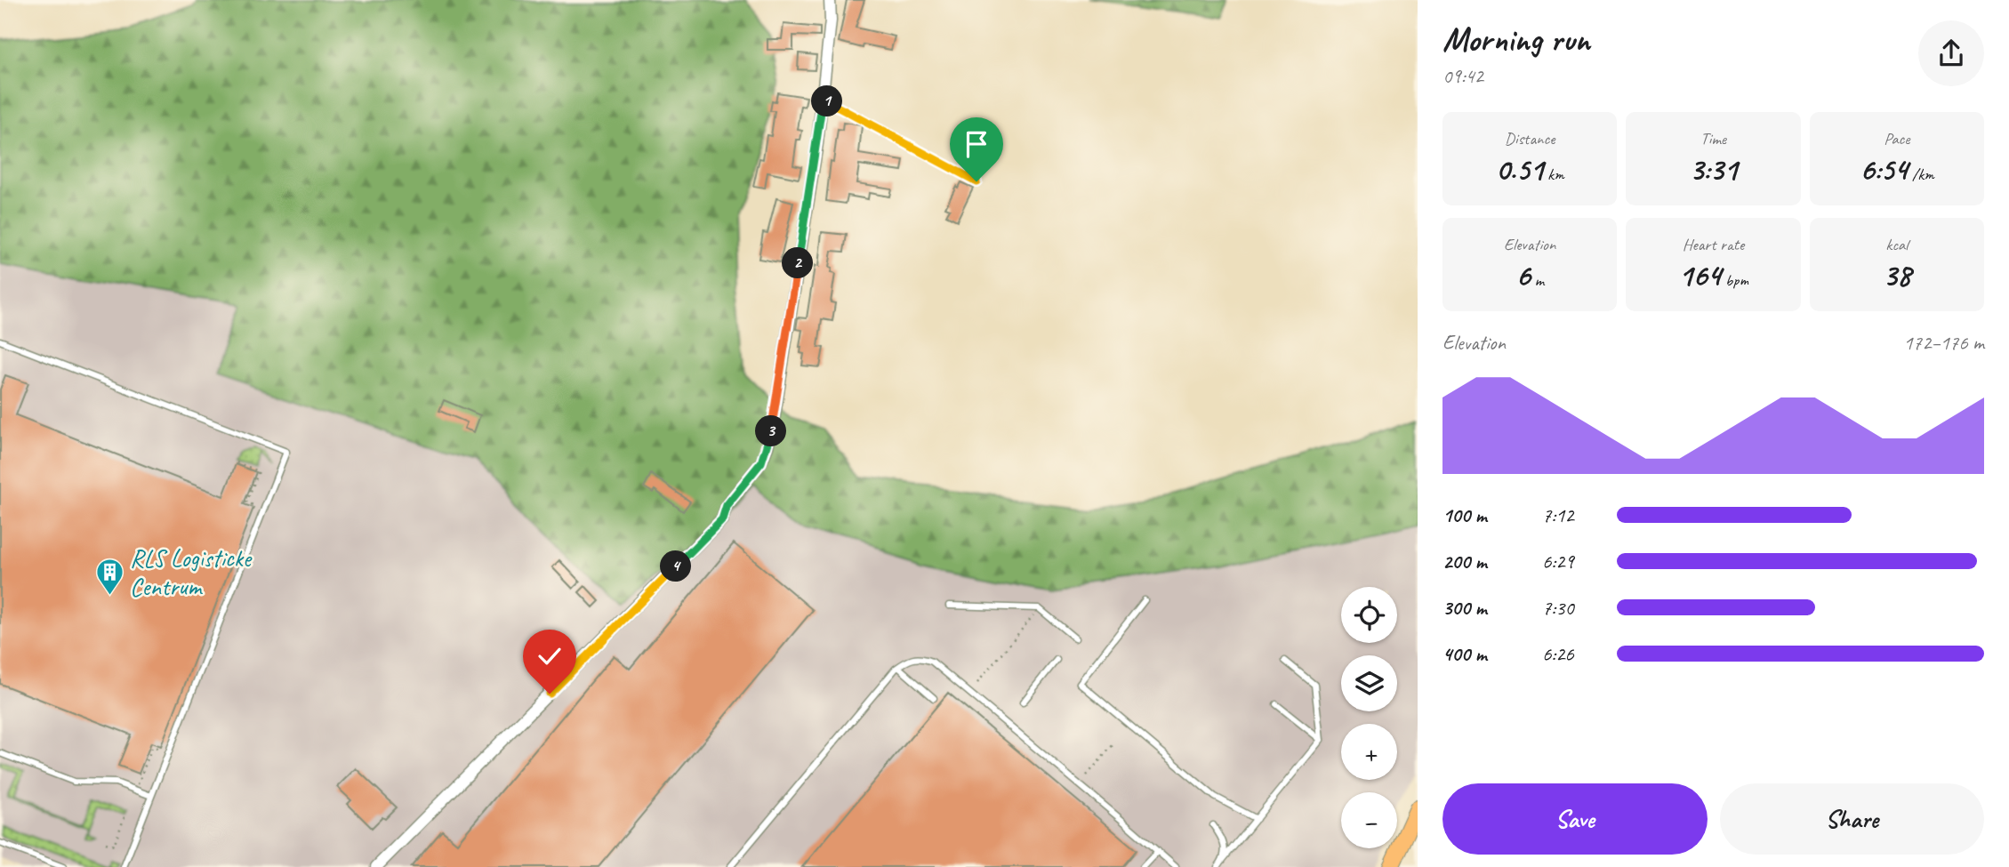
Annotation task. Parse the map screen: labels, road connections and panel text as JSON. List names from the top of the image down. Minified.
{"places":{"building":["RLS Logisticke Centrum"]},"page":{"heading":["Morning run","09:42"],"pins":["1","2","3","4"],"stats":[["Distance","0.51 km"],["Time","3:31"],["Pace","6:54 /km"],["Elevation","6 m"],["Heart rate","164 bpm"],["kcal","38"]],"chart":["Elevation","172–176 m"],"list":[{"name":"100 m","note":"7:12"},{"name":"200 m","note":"6:29"},{"name":"300 m","note":"7:30"},{"name":"400 m","note":"6:26"}],"map_buttons":["+","−"],"buttons":["Save","Share"]}}
